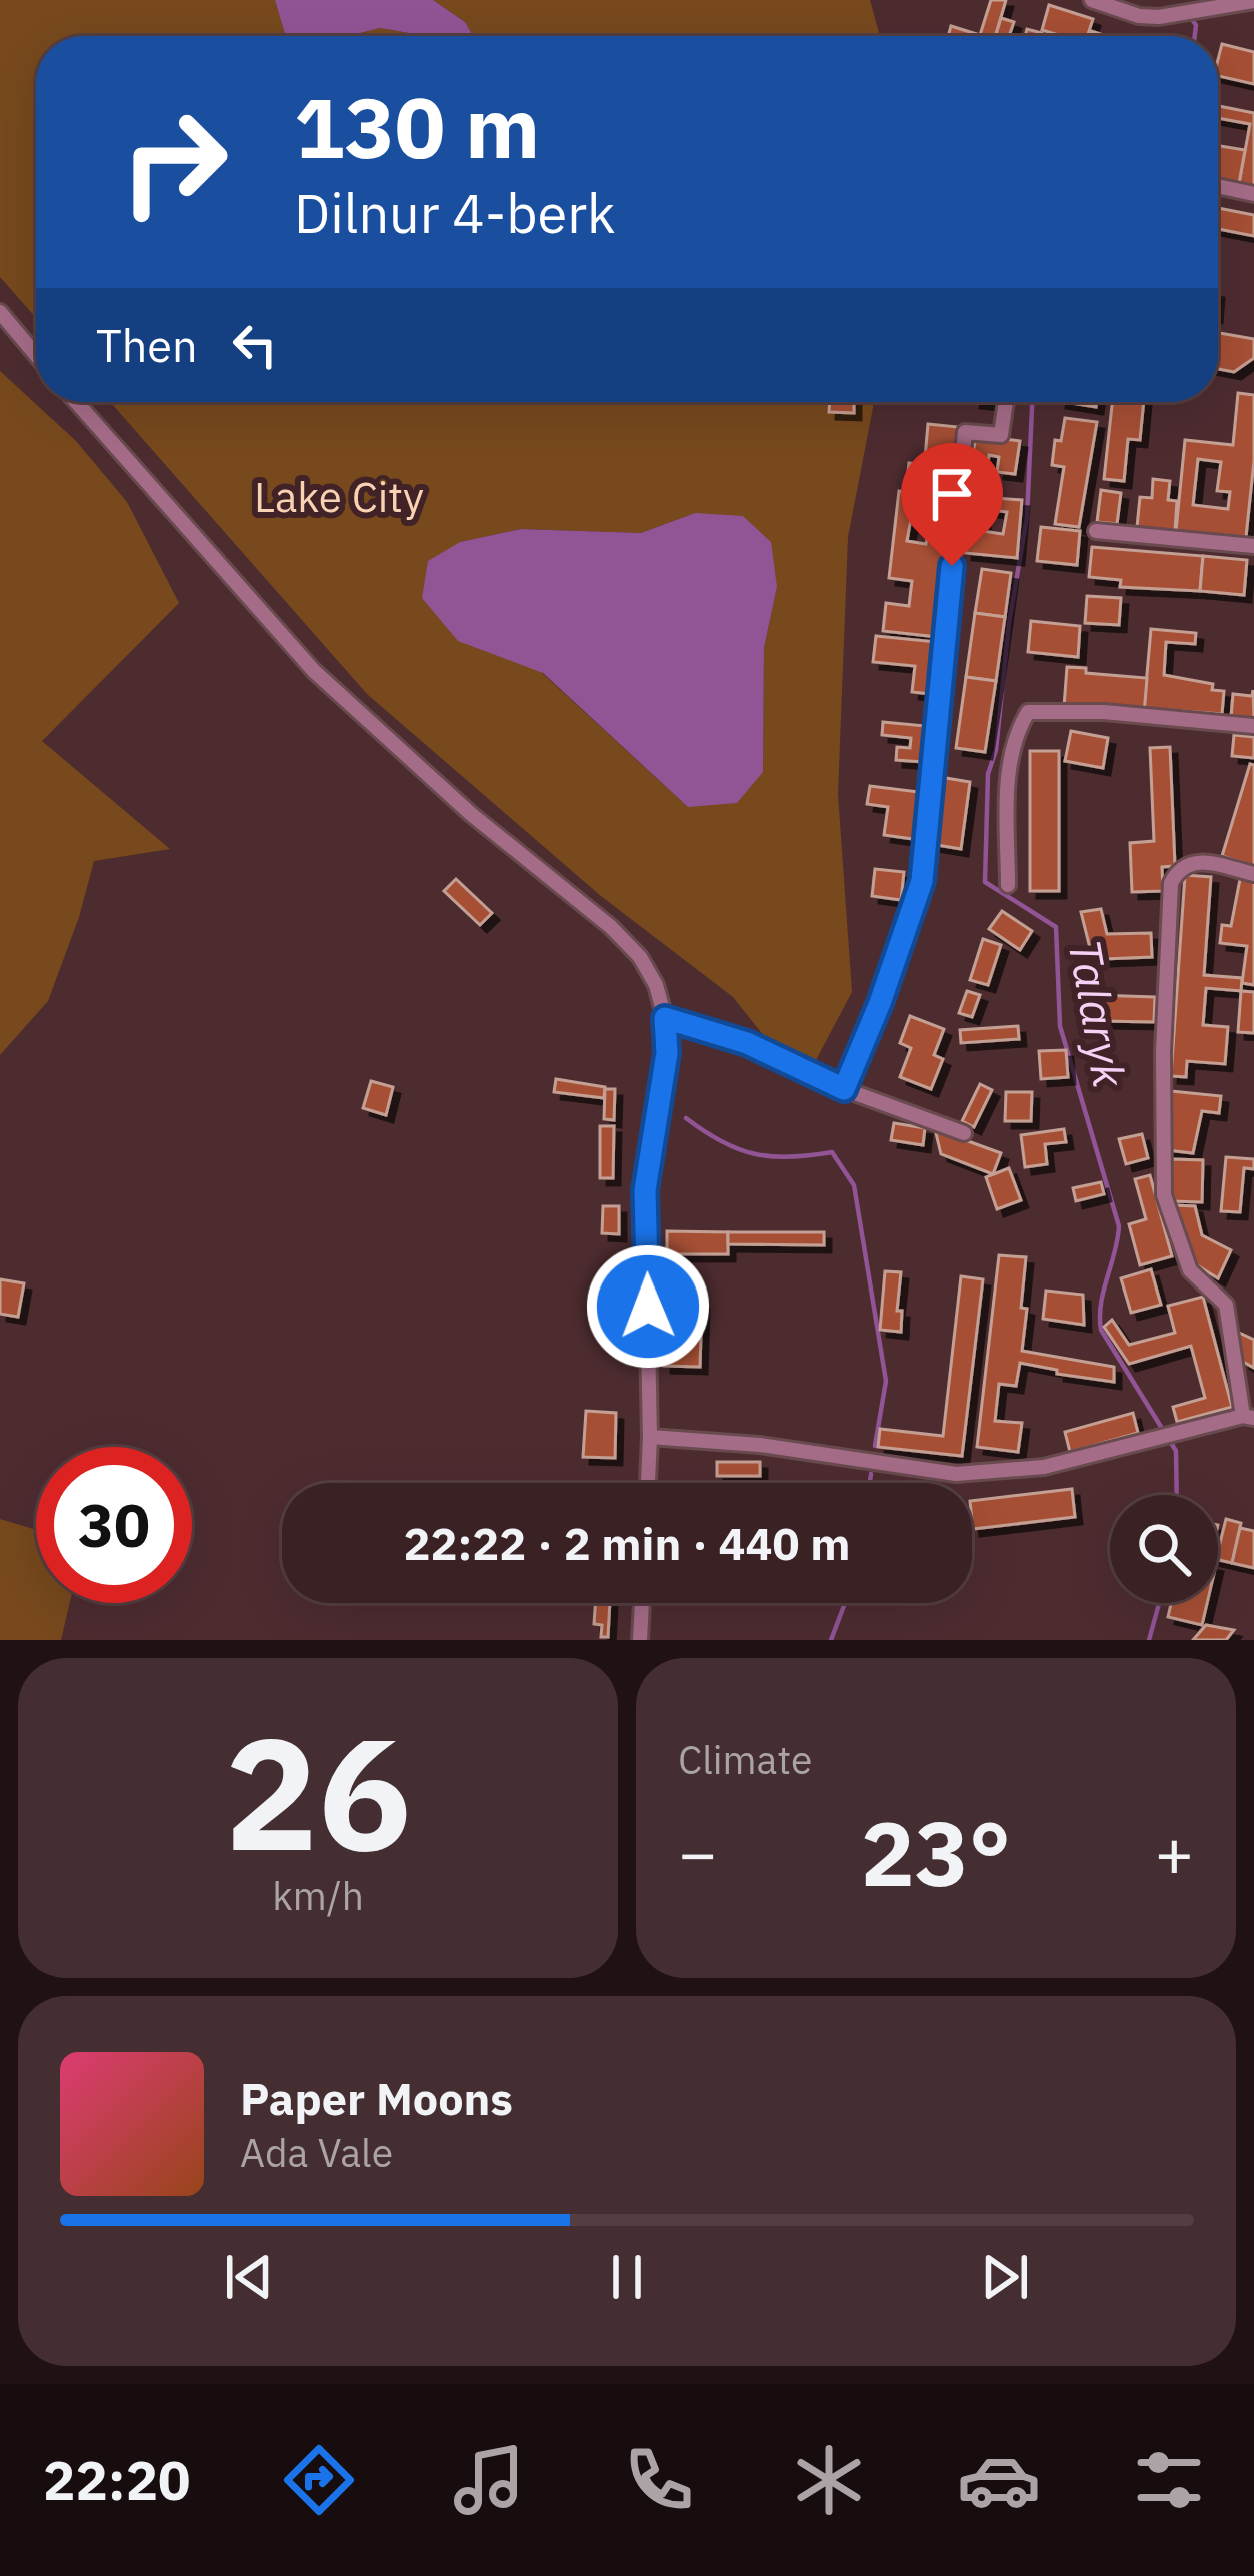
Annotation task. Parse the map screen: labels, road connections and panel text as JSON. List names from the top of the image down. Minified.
{"water":["Talaryk"],"parks":["Lake City"],"page":{"turn":["130 m","Dilnur 4-berk"],"then":"Then","limit":"30","trip":"22:22 · 2 min · 440 m","tile":[["26","km/h"],"Climate"],"heat":["−","23°","+"],"song":["Paper Moons","Ada Vale"],"tabs":"22:20"}}
